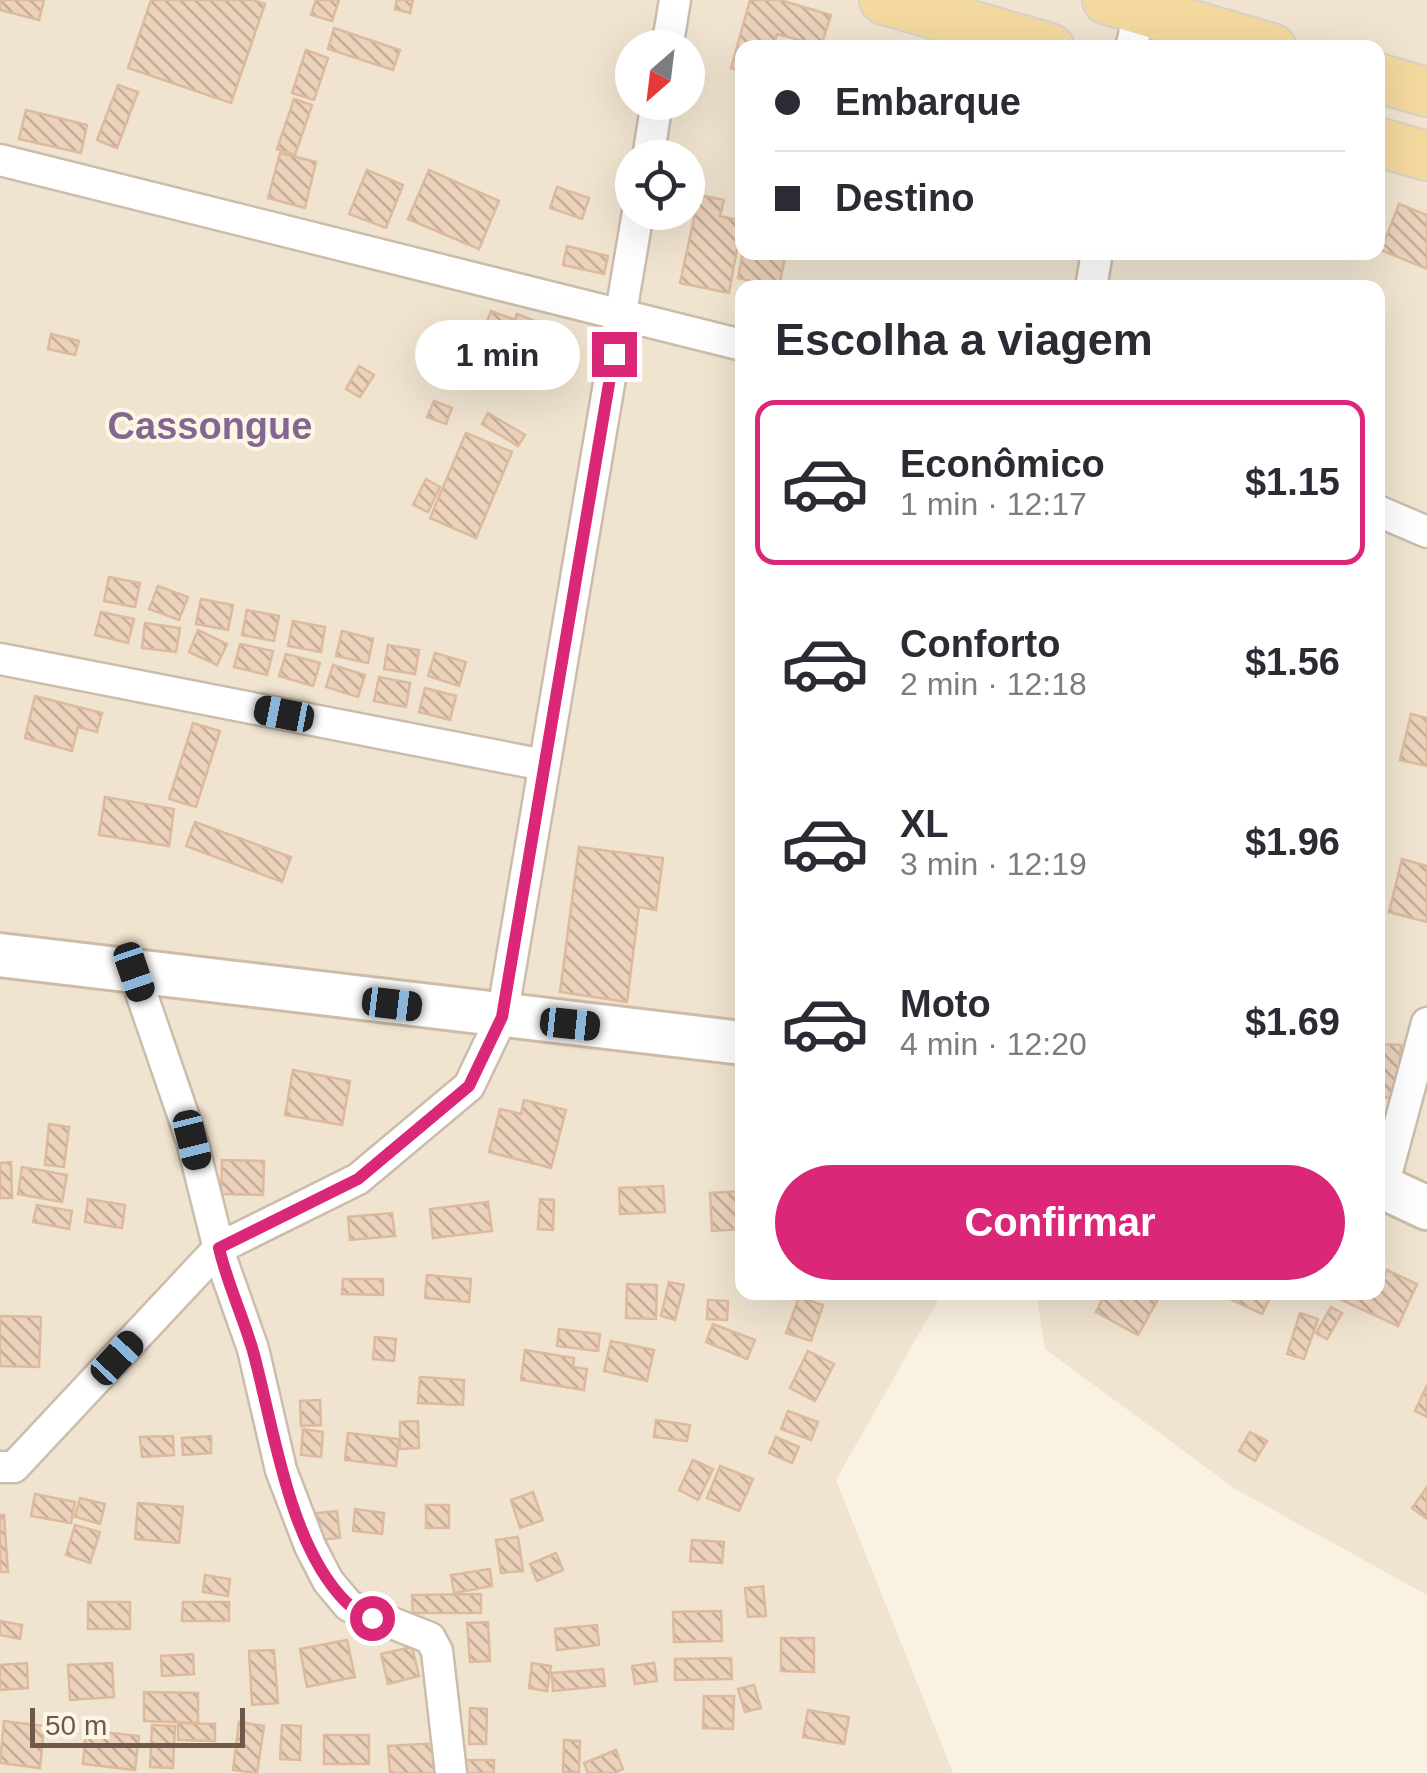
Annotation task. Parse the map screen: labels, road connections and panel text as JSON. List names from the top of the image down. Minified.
{"districts":["Cassongue"],"scale_bar":"50 m","north":"bottom left","page":{"banner":["Embarque","Destino"],"heading":"Escolha a viagem","bubble":"1 min","list":[{"name":"Econômico","note":"1 min · 12:17","value":"$1.15"},{"name":"Conforto","note":"2 min · 12:18","value":"$1.56"},{"name":"XL","note":"3 min · 12:19","value":"$1.96"},{"name":"Moto","note":"4 min · 12:20","value":"$1.69"}],"buttons":"Confirmar","scale":"50 m"}}
